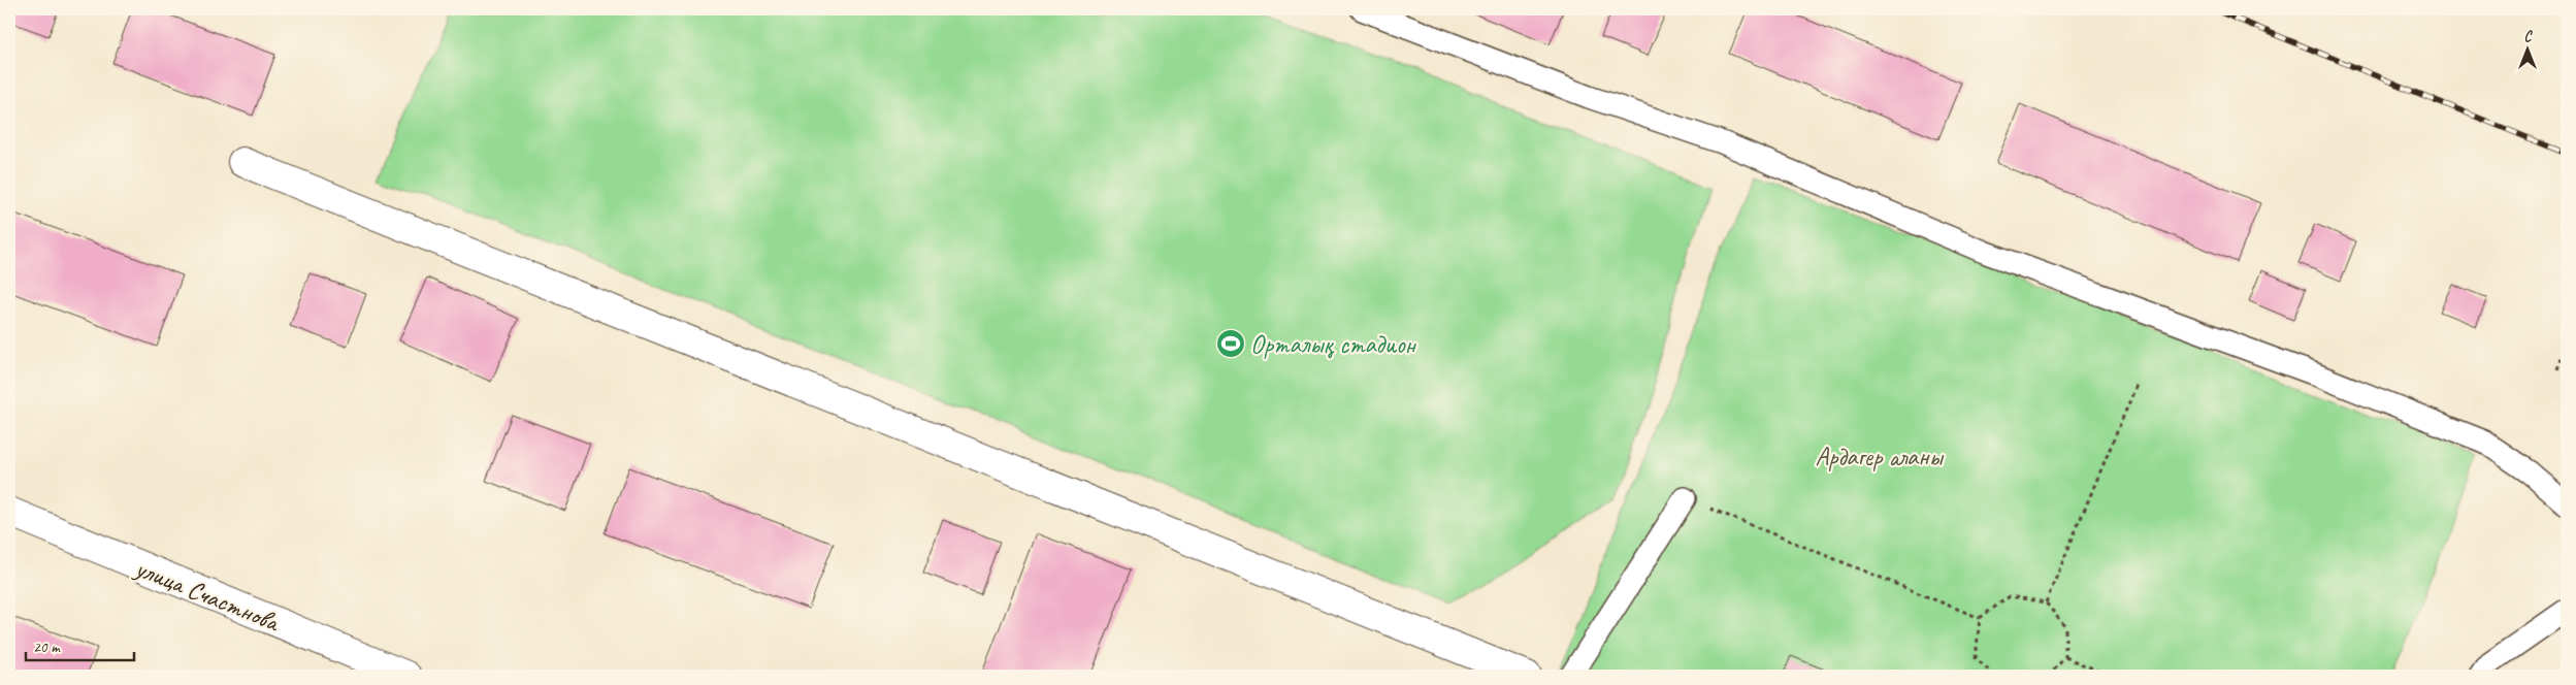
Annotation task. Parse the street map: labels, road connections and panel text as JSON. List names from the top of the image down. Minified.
{"streets":{"street":["улица Счастнова"]},"parks":["Ардагер аланы"],"places":{"sports":["Орталық стадион"]},"scale_bar":"20 m","north":"top"}
